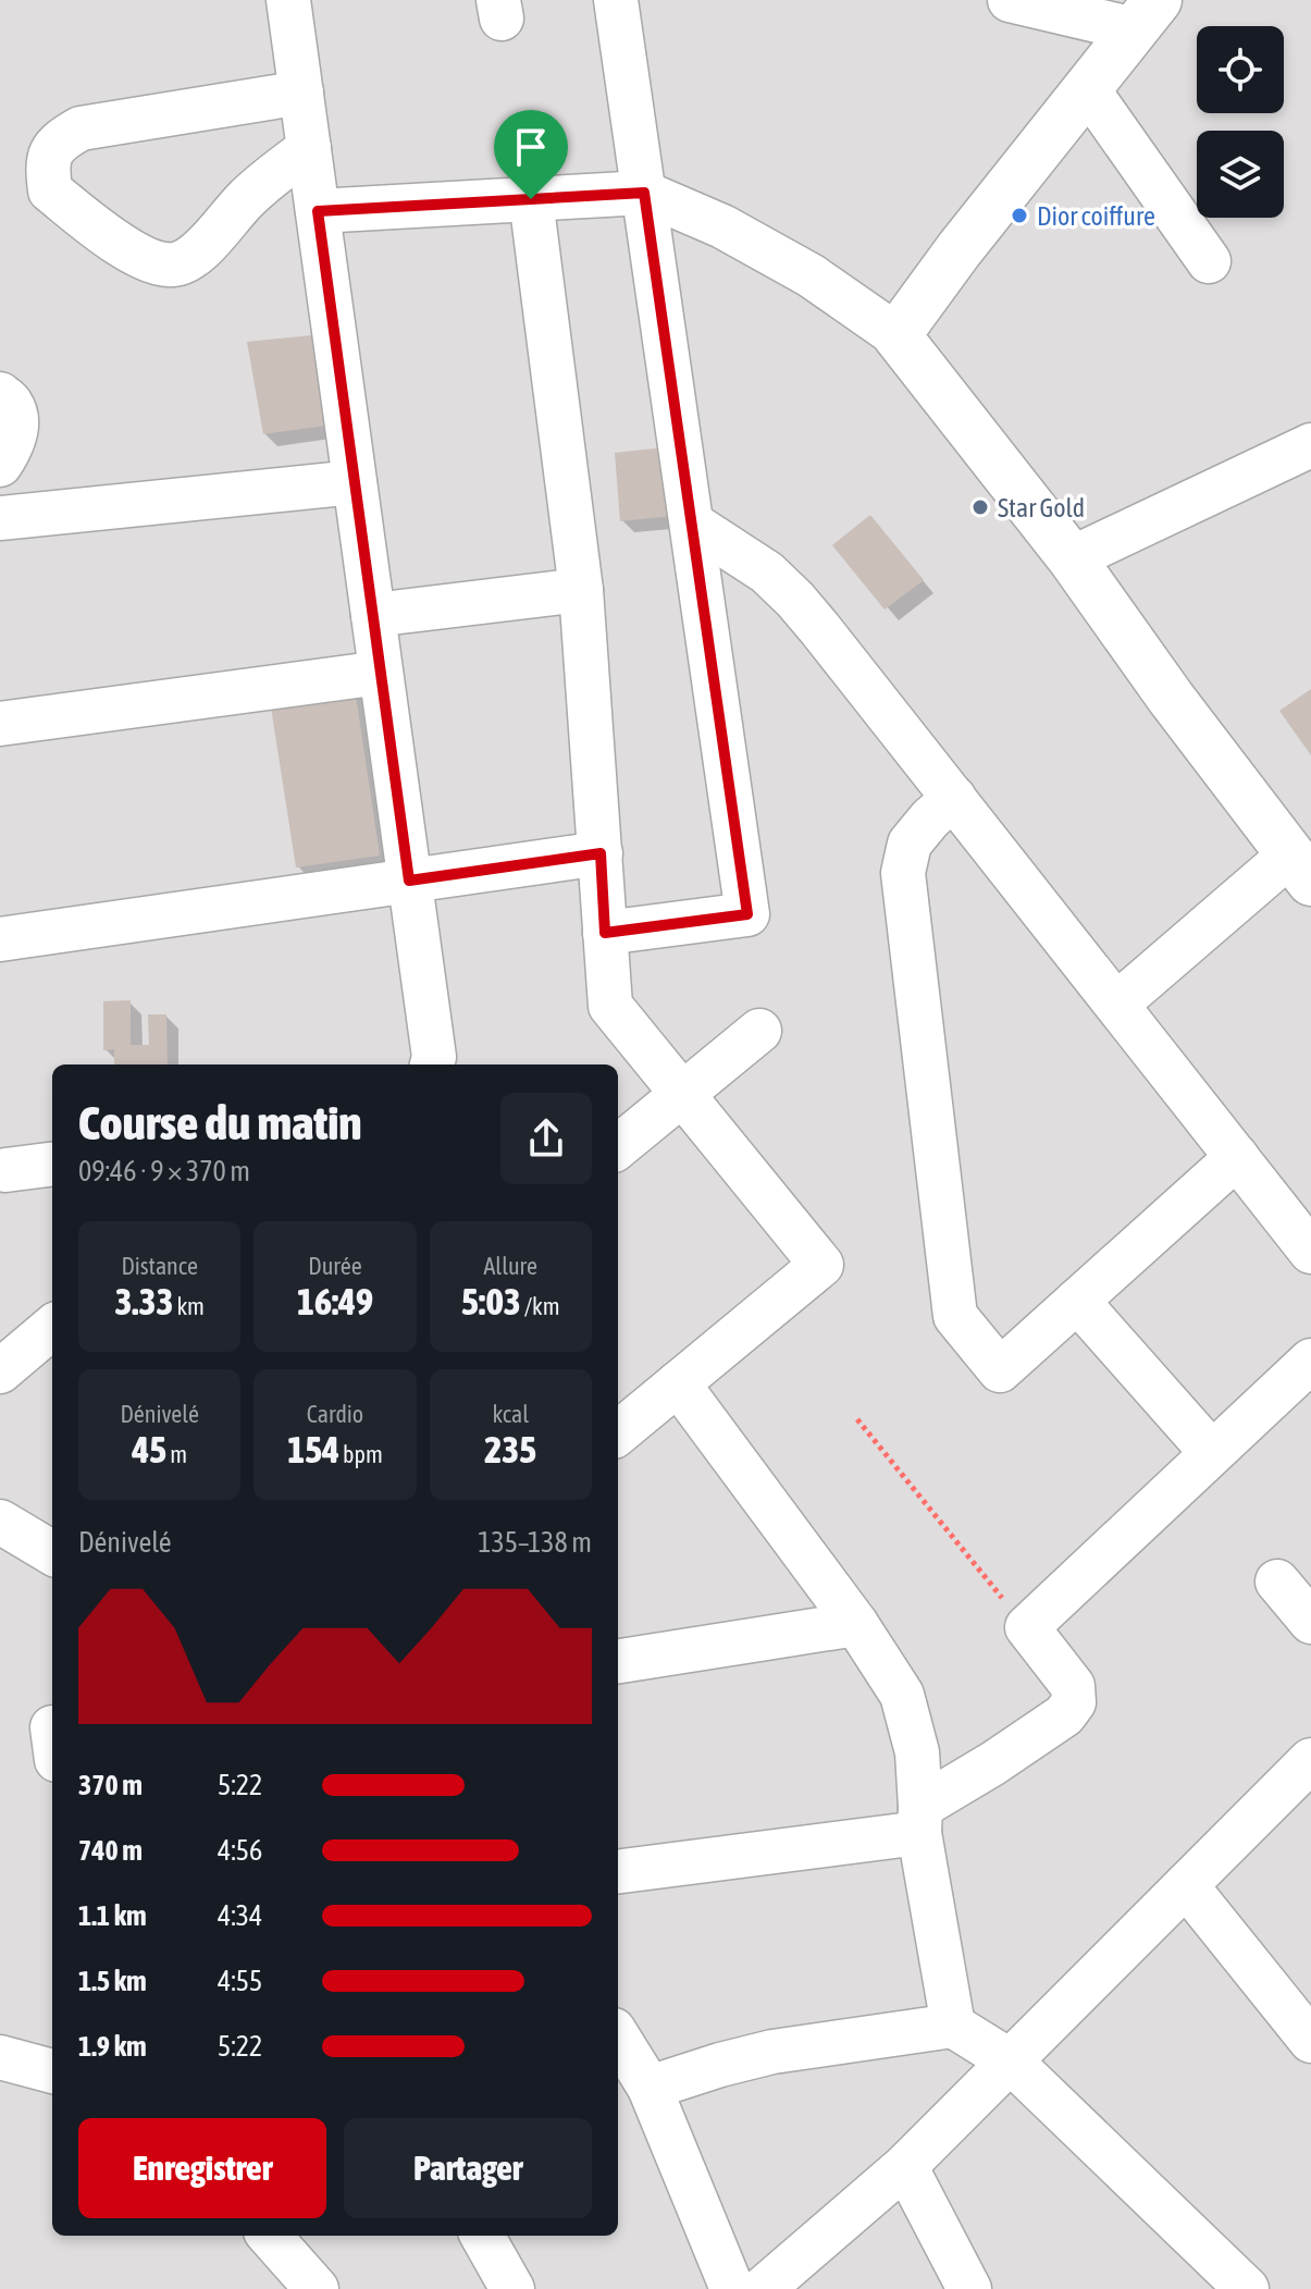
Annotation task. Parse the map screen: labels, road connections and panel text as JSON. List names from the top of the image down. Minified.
{"places":["Dior coiffure","Star Gold"],"page":{"heading":["Course du matin","09:46 · 9 × 370 m"],"stats":[["Distance","3.33 km"],["Durée","16:49"],["Allure","5:03 /km"],["Dénivelé","45 m"],["Cardio","154 bpm"],["kcal","235"]],"chart":["Dénivelé","135–138 m"],"list":[{"name":"370 m","note":"5:22"},{"name":"740 m","note":"4:56"},{"name":"1.1 km","note":"4:34"},{"name":"1.5 km","note":"4:55"},{"name":"1.9 km","note":"5:22"}],"buttons":["Enregistrer","Partager"]}}
